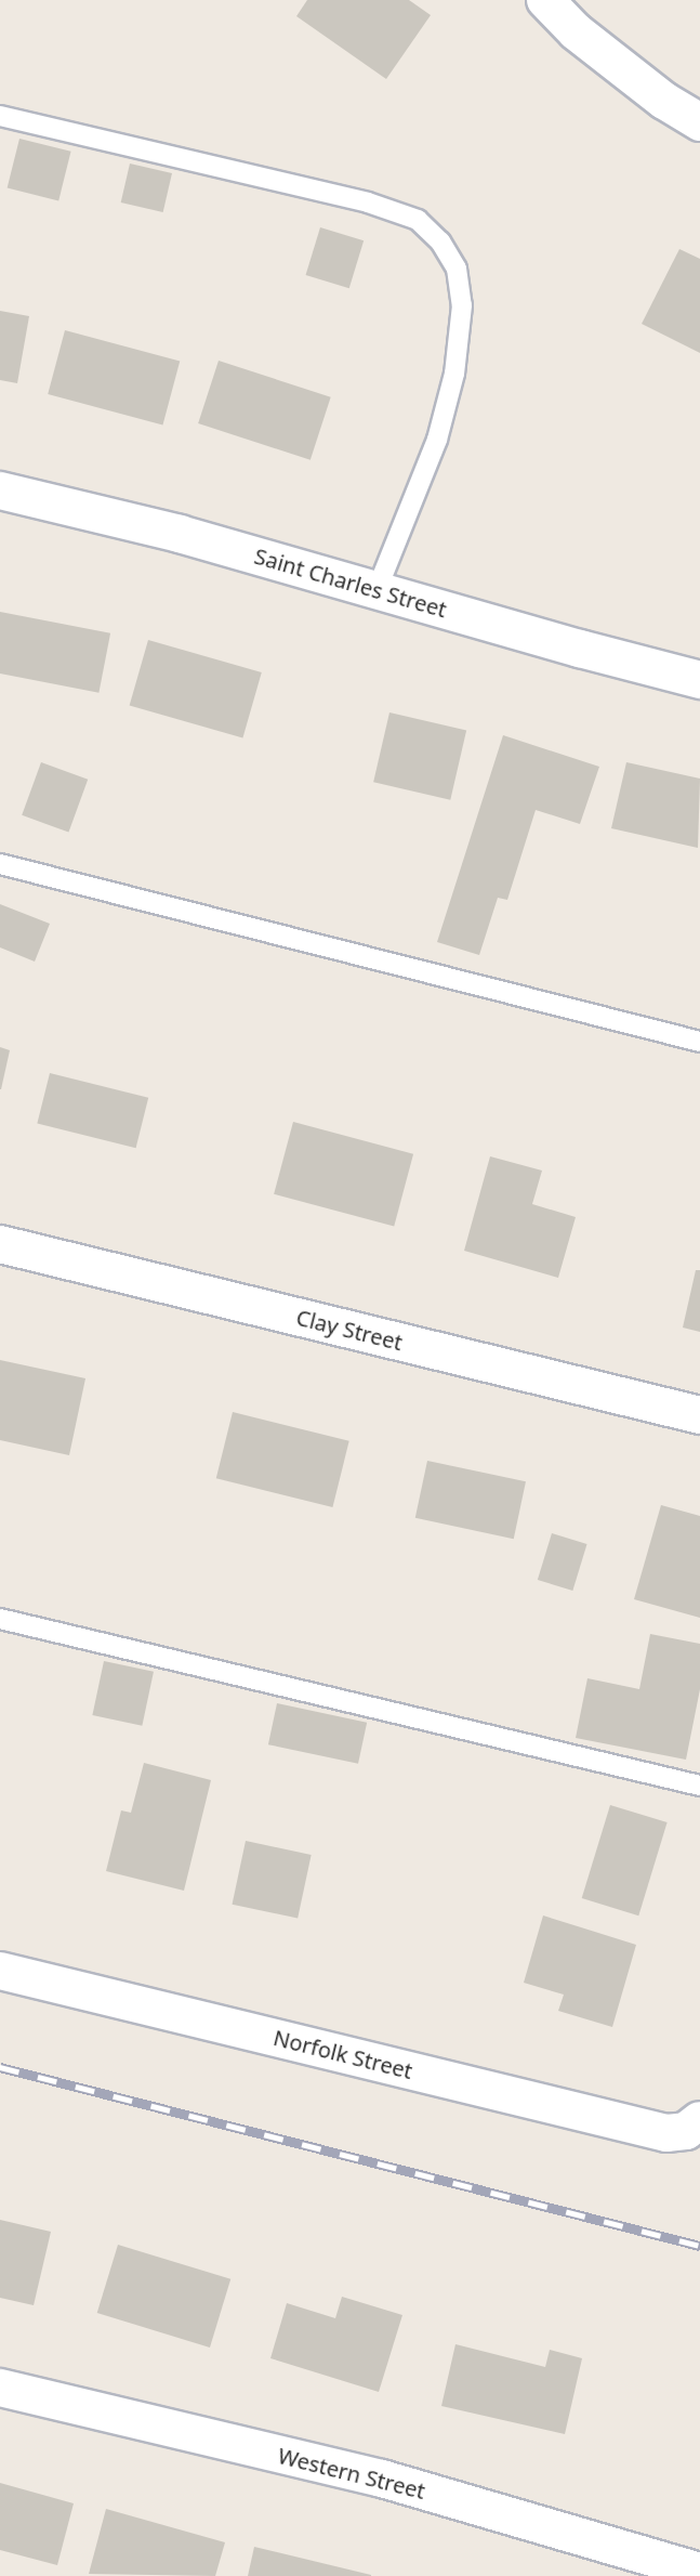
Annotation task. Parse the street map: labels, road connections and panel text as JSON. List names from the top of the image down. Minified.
{"streets":{"street":["Saint Charles Street","Clay Street","Norfolk Street","Western Street"]}}
